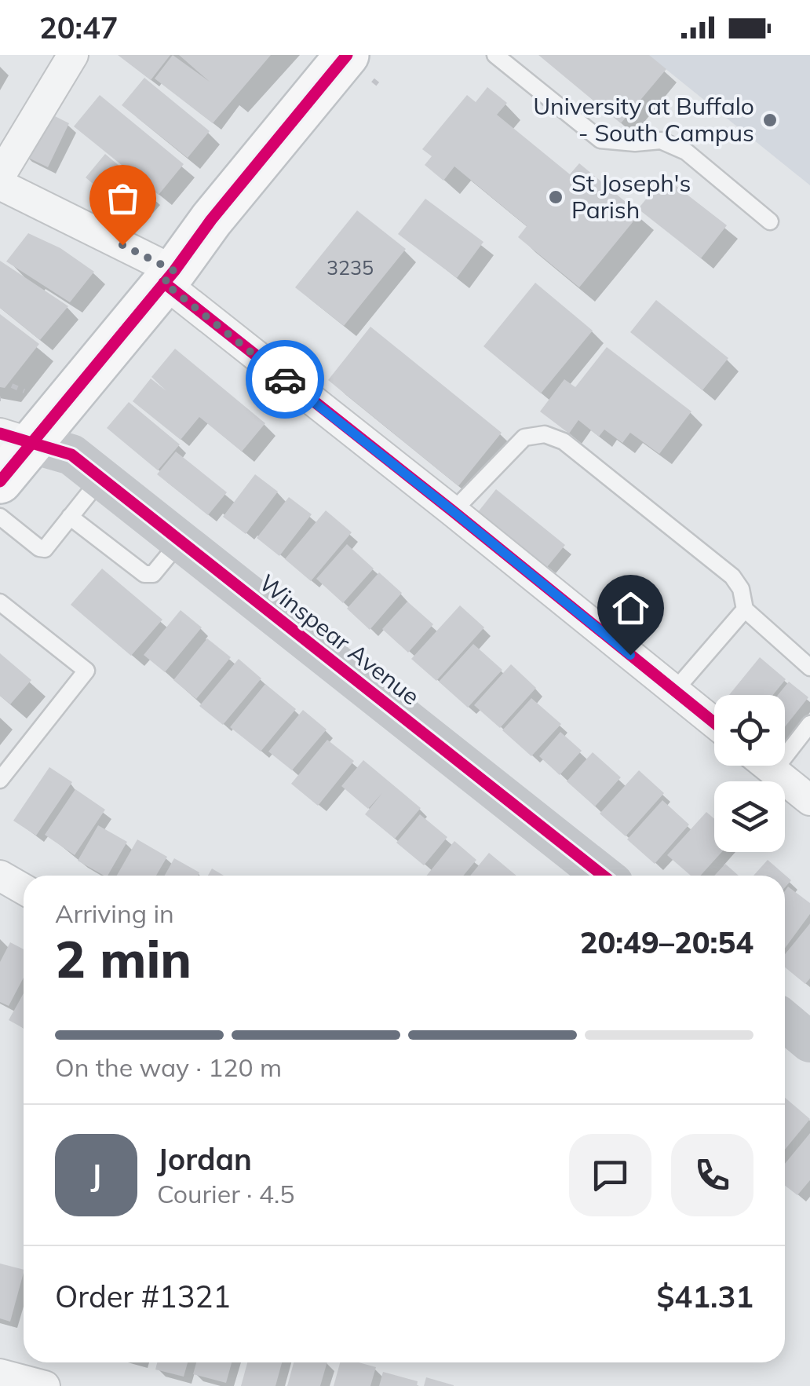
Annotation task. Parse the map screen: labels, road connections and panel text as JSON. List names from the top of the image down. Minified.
{"streets":{"street":["Winspear Avenue"]},"places":["University at Buffalo - South Campus","St Joseph's Parish"],"house_numbers":["3235"],"page":{"status":"20:47","heading":["2 min","Arriving in","20:49–20:54"],"panel":["Jordan","Courier · 4.5","Order #1321","$41.31"],"bar":"On the way · 120 m","round":"J"}}
